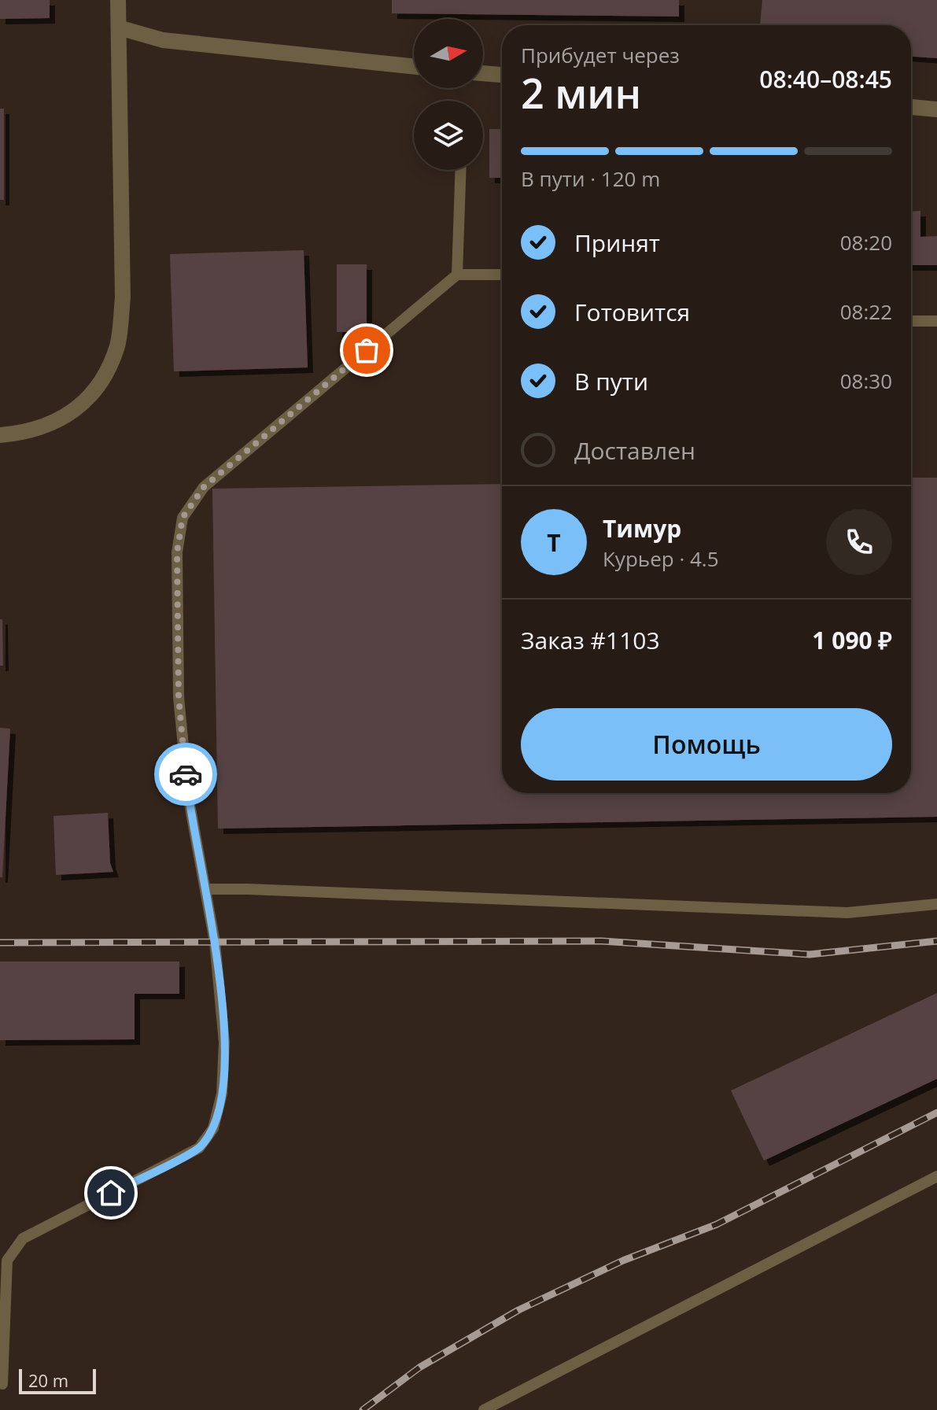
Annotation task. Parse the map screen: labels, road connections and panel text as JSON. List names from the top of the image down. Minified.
{"scale_bar":"20 m","north":"right","page":{"heading":["2 мин","Прибудет через","08:40–08:45"],"panel":["Тимур","Курьер · 4.5","Заказ #1103","1 090 ₽"],"bar":"В пути · 120 m","list":[["Принят","08:20"],["Готовится","08:22"],["В пути","08:30"],"Доставлен"],"round":"Т","buttons":"Помощь","scale":"20 m"}}
